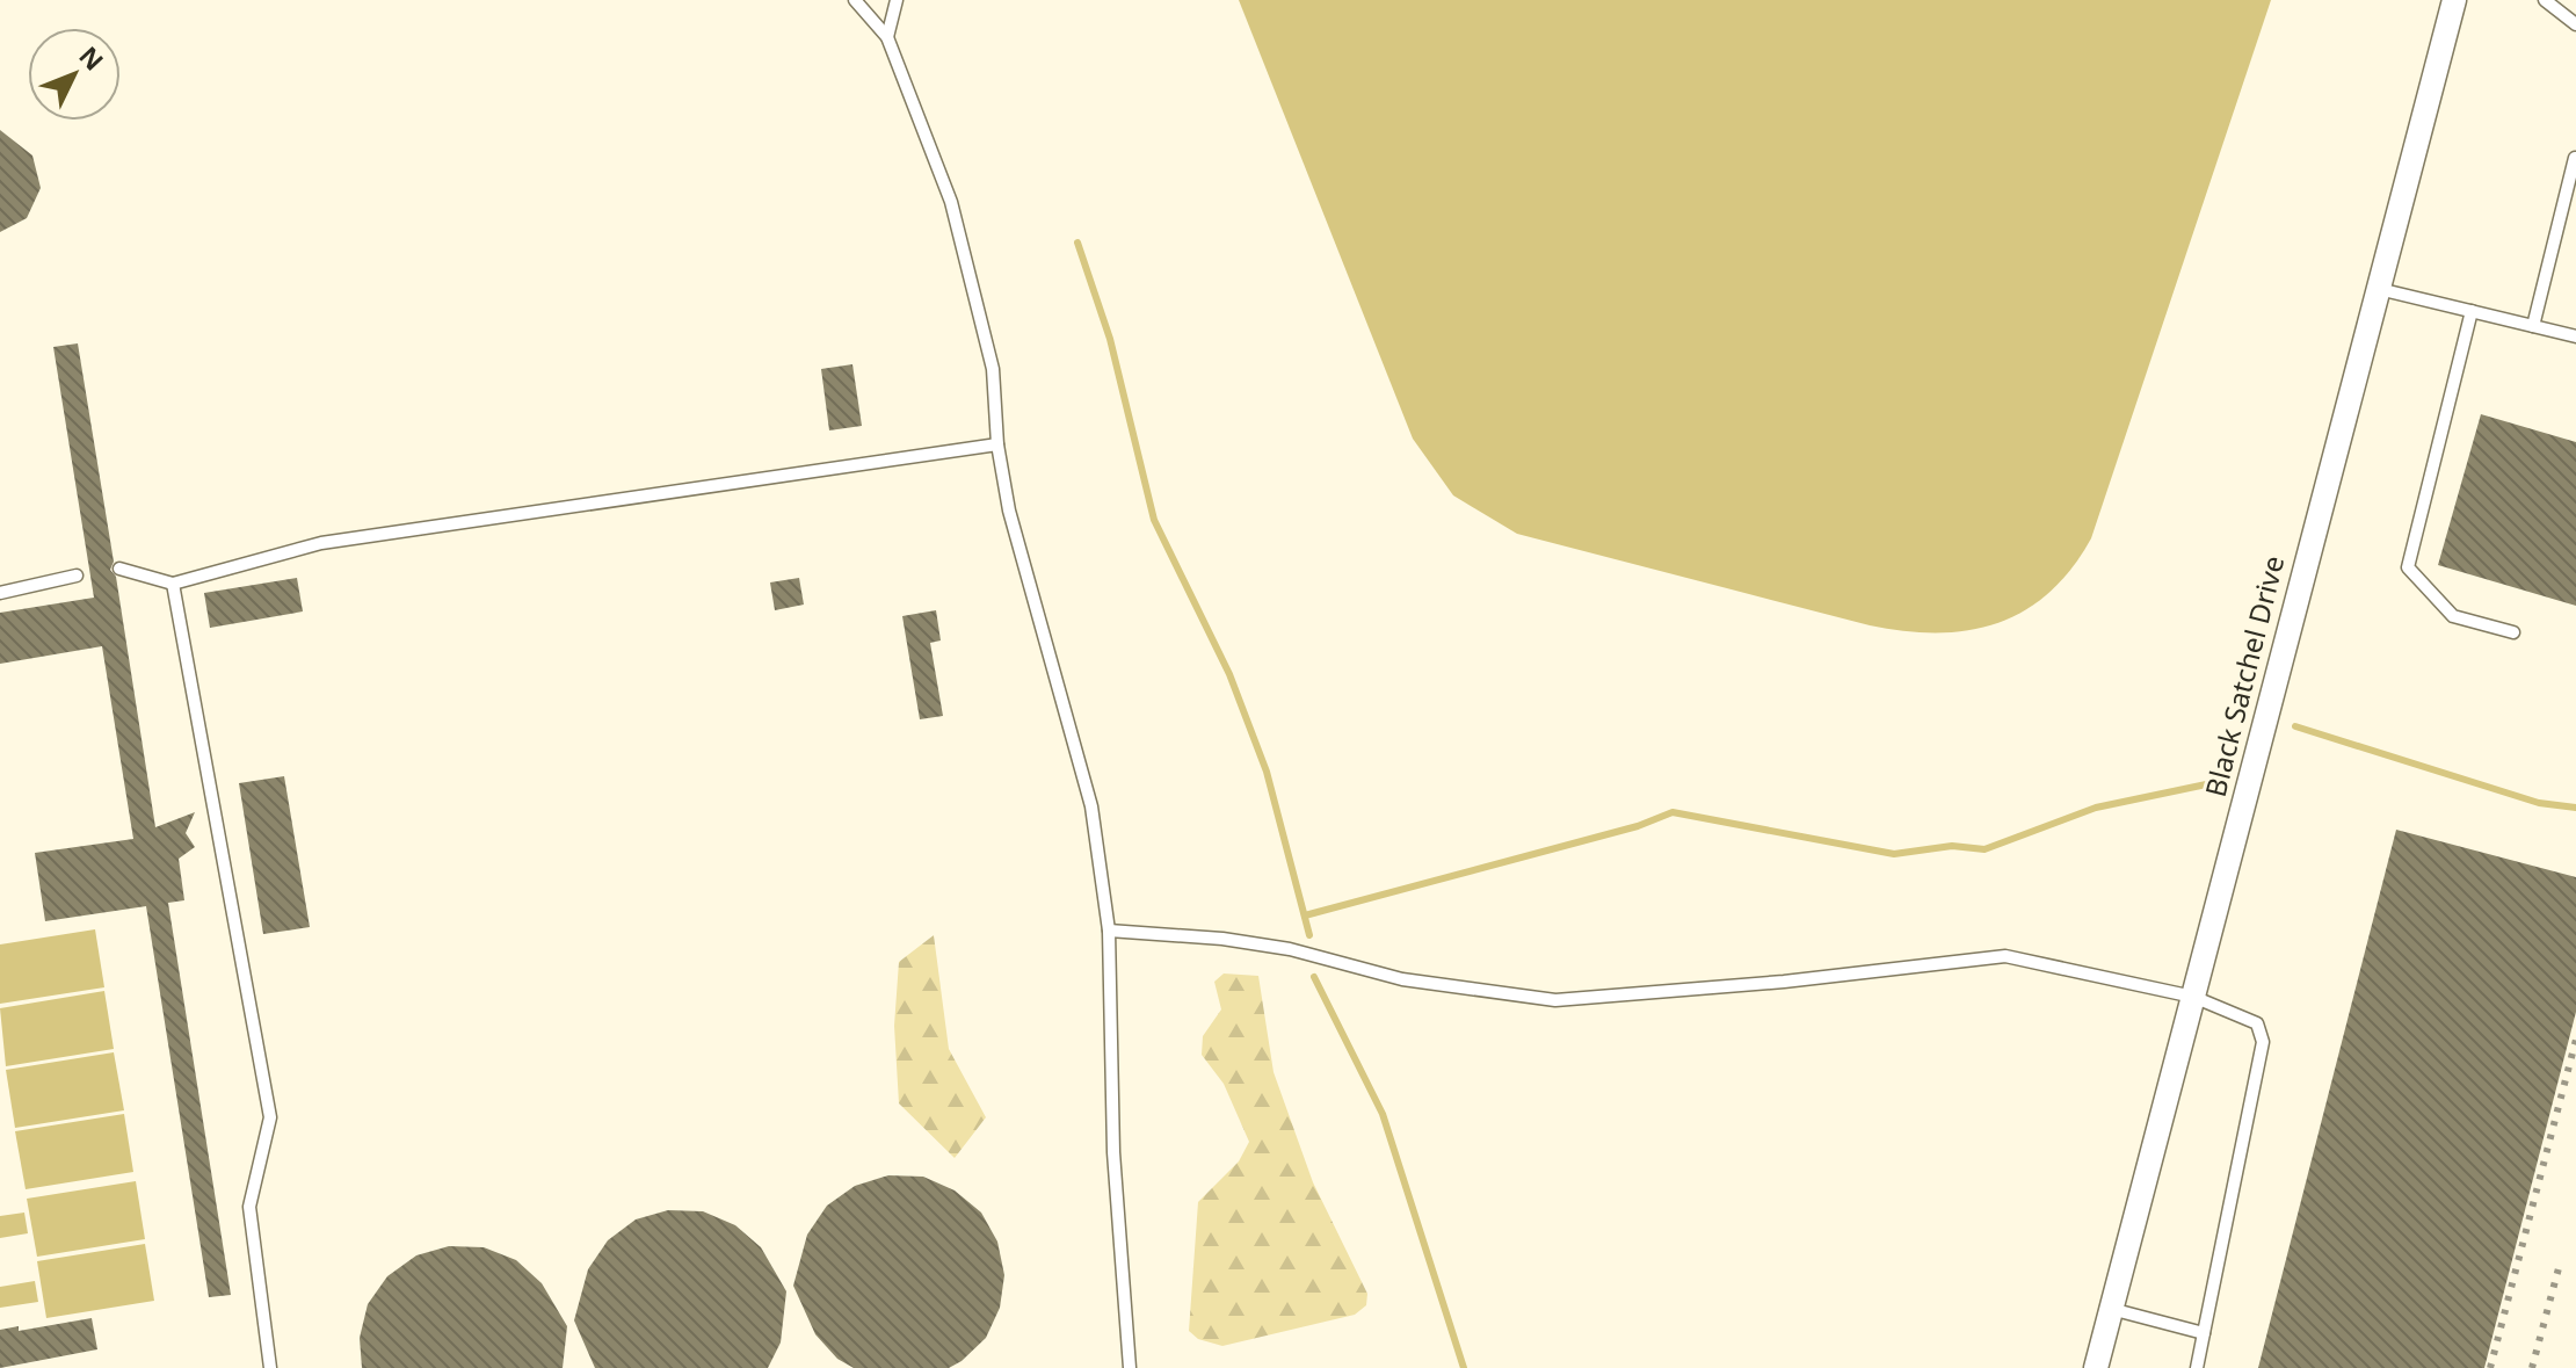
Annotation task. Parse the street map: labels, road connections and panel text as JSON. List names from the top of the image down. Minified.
{"streets":{"street":["Black Satchel Drive"]},"north":"top right"}
